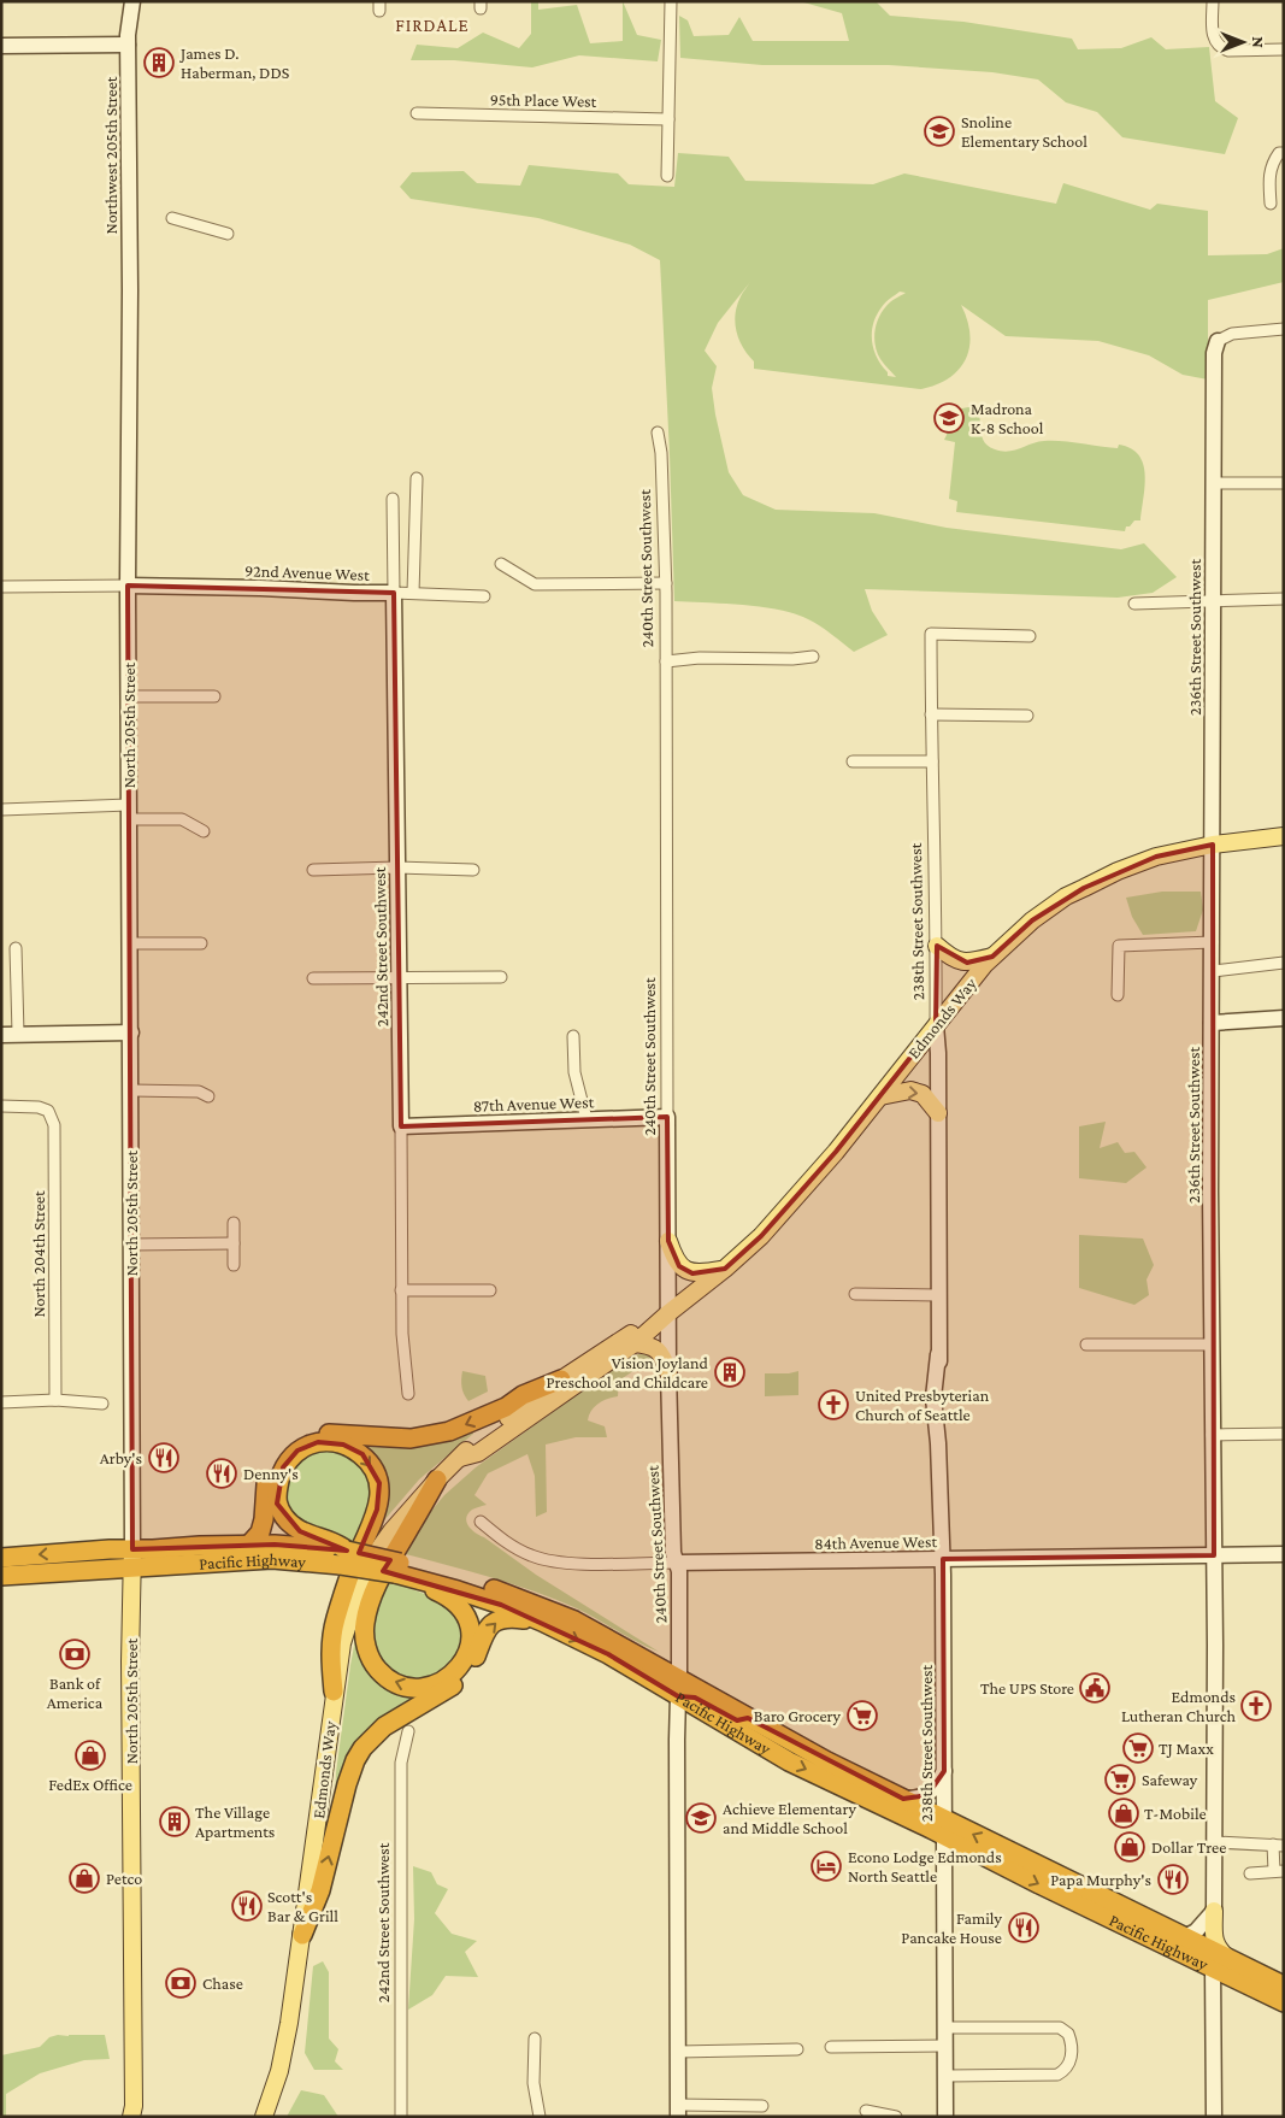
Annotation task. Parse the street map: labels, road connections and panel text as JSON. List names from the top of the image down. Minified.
{"streets":{"highway":["Pacific Highway"],"main road":["North 205th Street","Edmonds Way"],"street":["95th Place West","Northwest 205th Street","240th Street Southwest","92nd Avenue West","236th Street Southwest","238th Street Southwest","242nd Street Southwest","87th Avenue West","North 204th Street","84th Avenue West"]},"crossings":[["Northwest 205th Street","North 205th Street"],["240th Street Southwest","Edmonds Way"],["240th Street Southwest","87th Avenue West"],["240th Street Southwest","84th Avenue West"],["240th Street Southwest","Pacific Highway"],["92nd Avenue West","North 205th Street"],["92nd Avenue West","242nd Street Southwest"],["236th Street Southwest","Edmonds Way"],["236th Street Southwest","84th Avenue West"],["North 205th Street","Pacific Highway"],["238th Street Southwest","Edmonds Way"],["238th Street Southwest","84th Avenue West"],["238th Street Southwest","Pacific Highway"],["242nd Street Southwest","87th Avenue West"]],"districts":["FIRDALE"],"places":{"building":["James D. Haberman, DDS","Vision Joyland Preschool and Childcare","The Village Apartments"],"school or university":["Snoline Elementary School","Madrona K-8 School","Achieve Elementary and Middle School"],"church":["United Presbyterian Church of Seattle","Edmonds Lutheran Church"],"restaurant":["Arby's","Denny's","Papa Murphy's","Scott's Bar & Grill","Family Pancake House"],"bank":["Bank of America","Chase"],"public building":["The UPS Store"],"supermarket":["Baro Grocery","TJ Maxx","Safeway"],"shop":["FedEx Office","T-Mobile","Dollar Tree","Petco"],"hotel":["Econo Lodge Edmonds North Seattle"]},"north":"right"}
